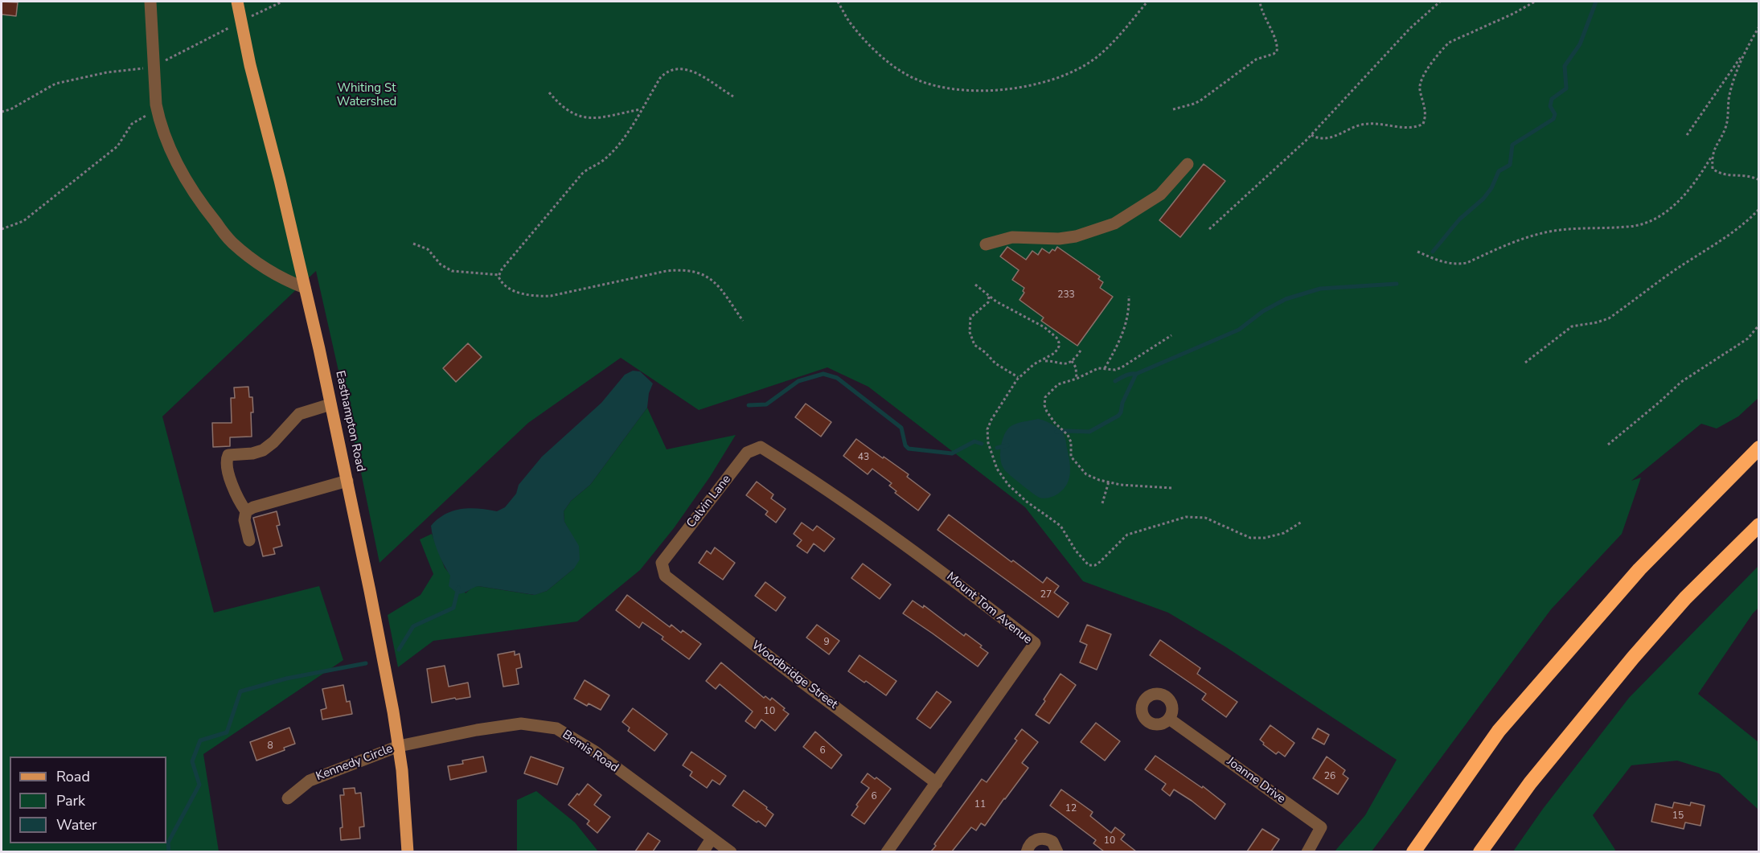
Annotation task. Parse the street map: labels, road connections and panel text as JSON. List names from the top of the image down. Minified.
{"streets":{"main road":["Easthampton Road"],"street":["Calvin Lane","Mount Tom Avenue","Woodbridge Street","Bemis Road","Kennedy Circle","Joanne Drive"]},"crossings":[["Easthampton Road","Bemis Road"],["Easthampton Road","Kennedy Circle"],["Calvin Lane","Mount Tom Avenue"],["Calvin Lane","Woodbridge Street"],["Mount Tom Avenue","Woodbridge Street"],["Bemis Road","Kennedy Circle"]],"parks":["Whiting St Watershed"],"house_numbers":["233","43","27","9","10","8","6","26","6","11","12","15","10"],"legend":["Road","Park","Water"]}
